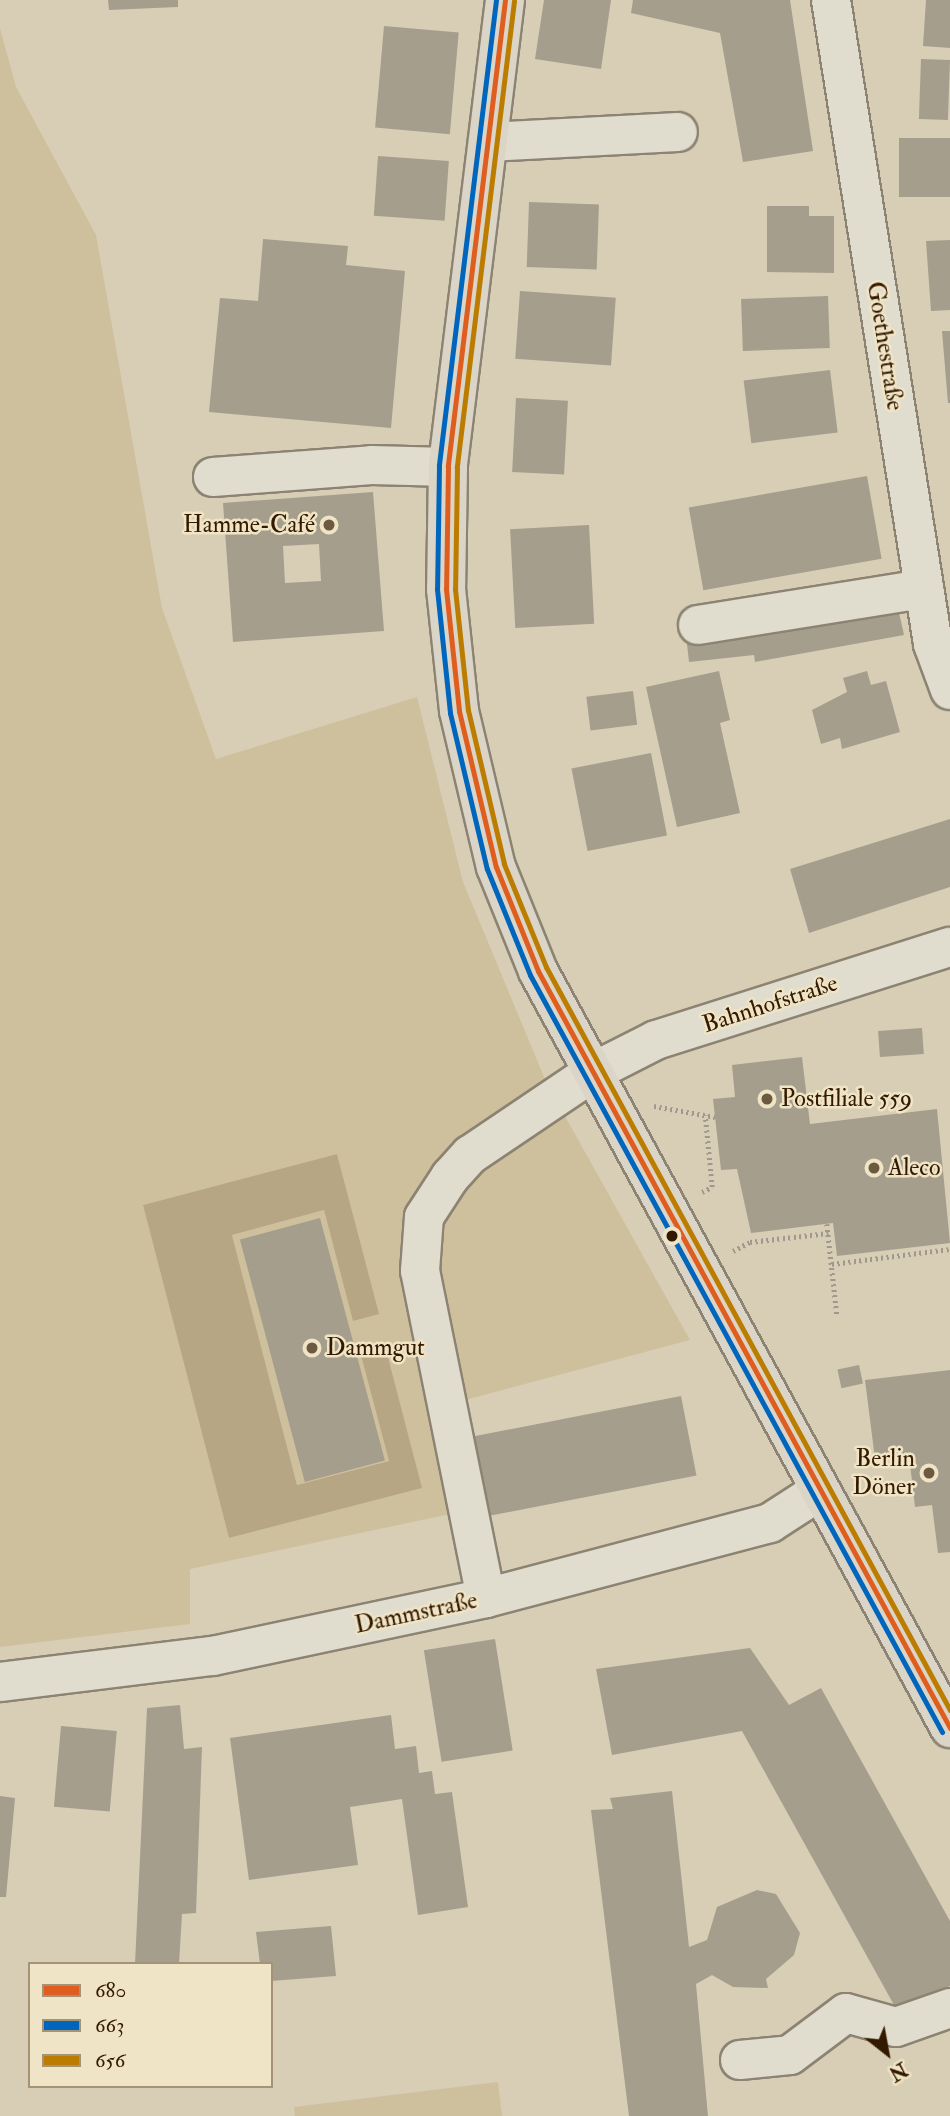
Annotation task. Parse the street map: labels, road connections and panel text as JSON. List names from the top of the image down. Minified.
{"streets":{"street":["Goethestraße","Bahnhofstraße","Dammstraße"]},"crossings":[["Bahnhofstraße","Dammstraße"]],"places":["Hamme-Café","Postfiliale 559","Aleco","Dammgut","Berlin Döner"],"lines":["transit line 680","transit line 663","transit line 656"],"legend":["680","663","656"],"north":"bottom right"}
